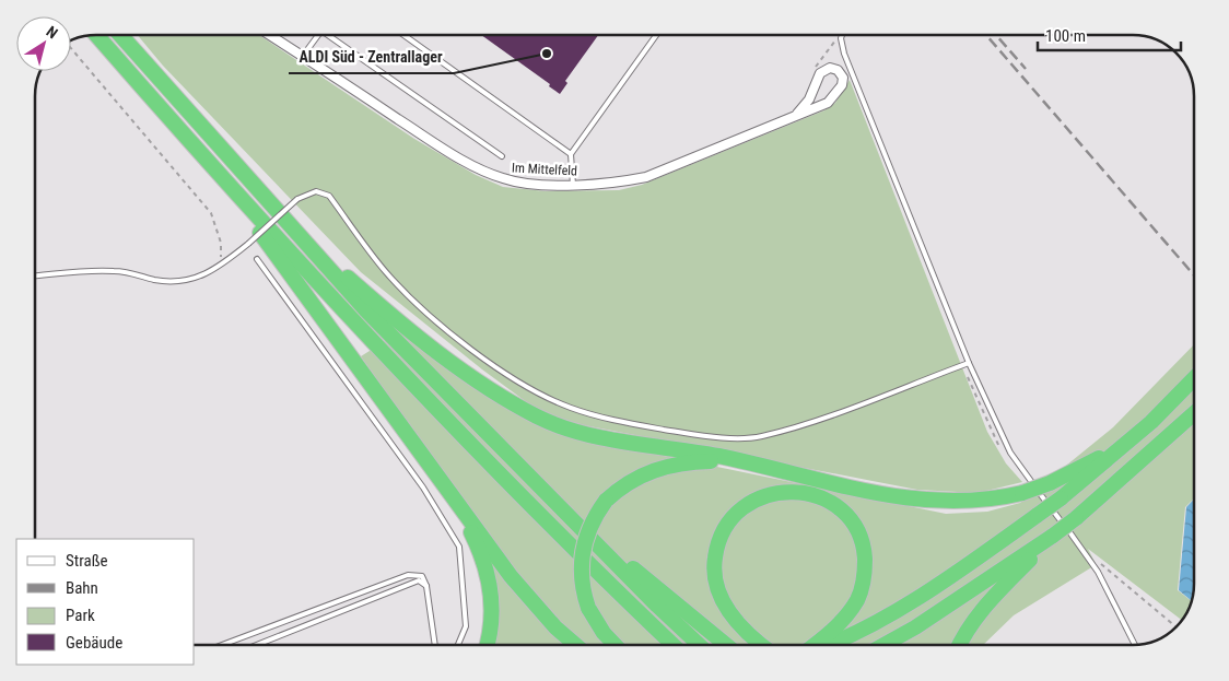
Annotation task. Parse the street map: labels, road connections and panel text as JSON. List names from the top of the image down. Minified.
{"streets":{"street":["Im Mittelfeld"]},"places":["ALDI Süd - Zentrallager"],"legend":["Straße","Bahn","Park","Gebäude"],"scale_bar":"100 m","north":"top right"}
